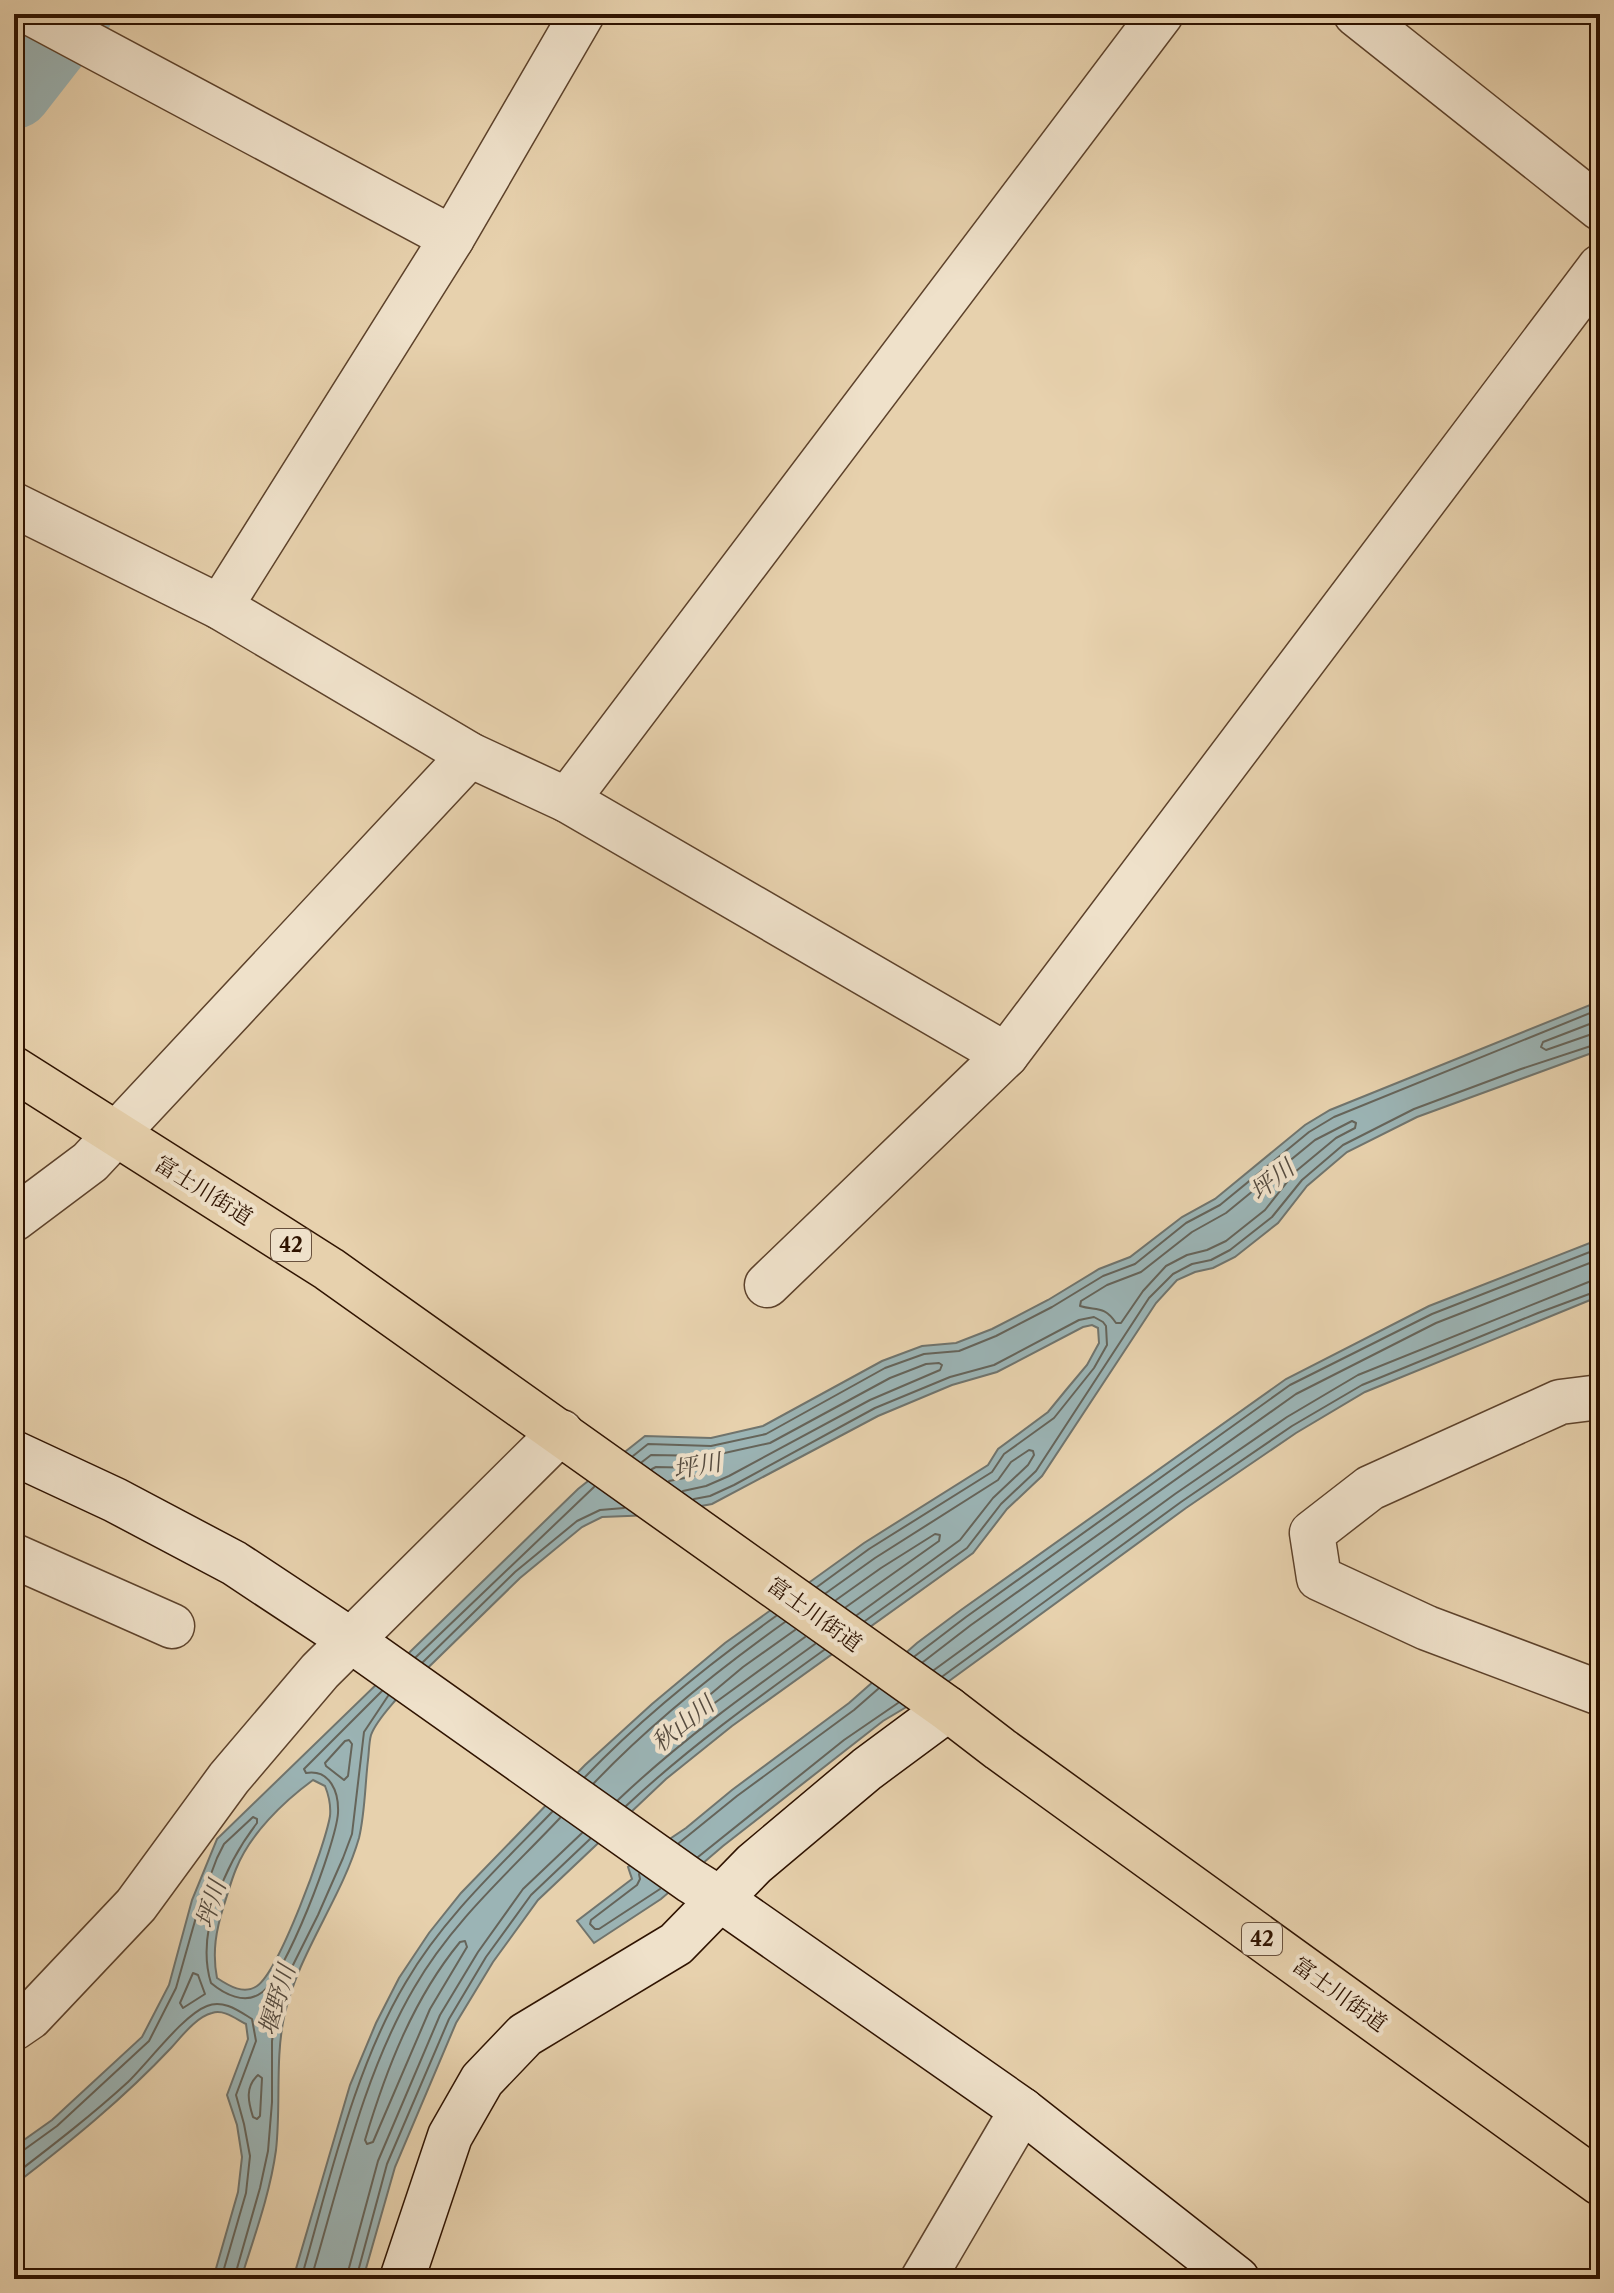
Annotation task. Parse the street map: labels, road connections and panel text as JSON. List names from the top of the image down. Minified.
{"streets":{"main road":["富士川街道","42"]},"water":["坪川","秋山川","堰野川"]}
